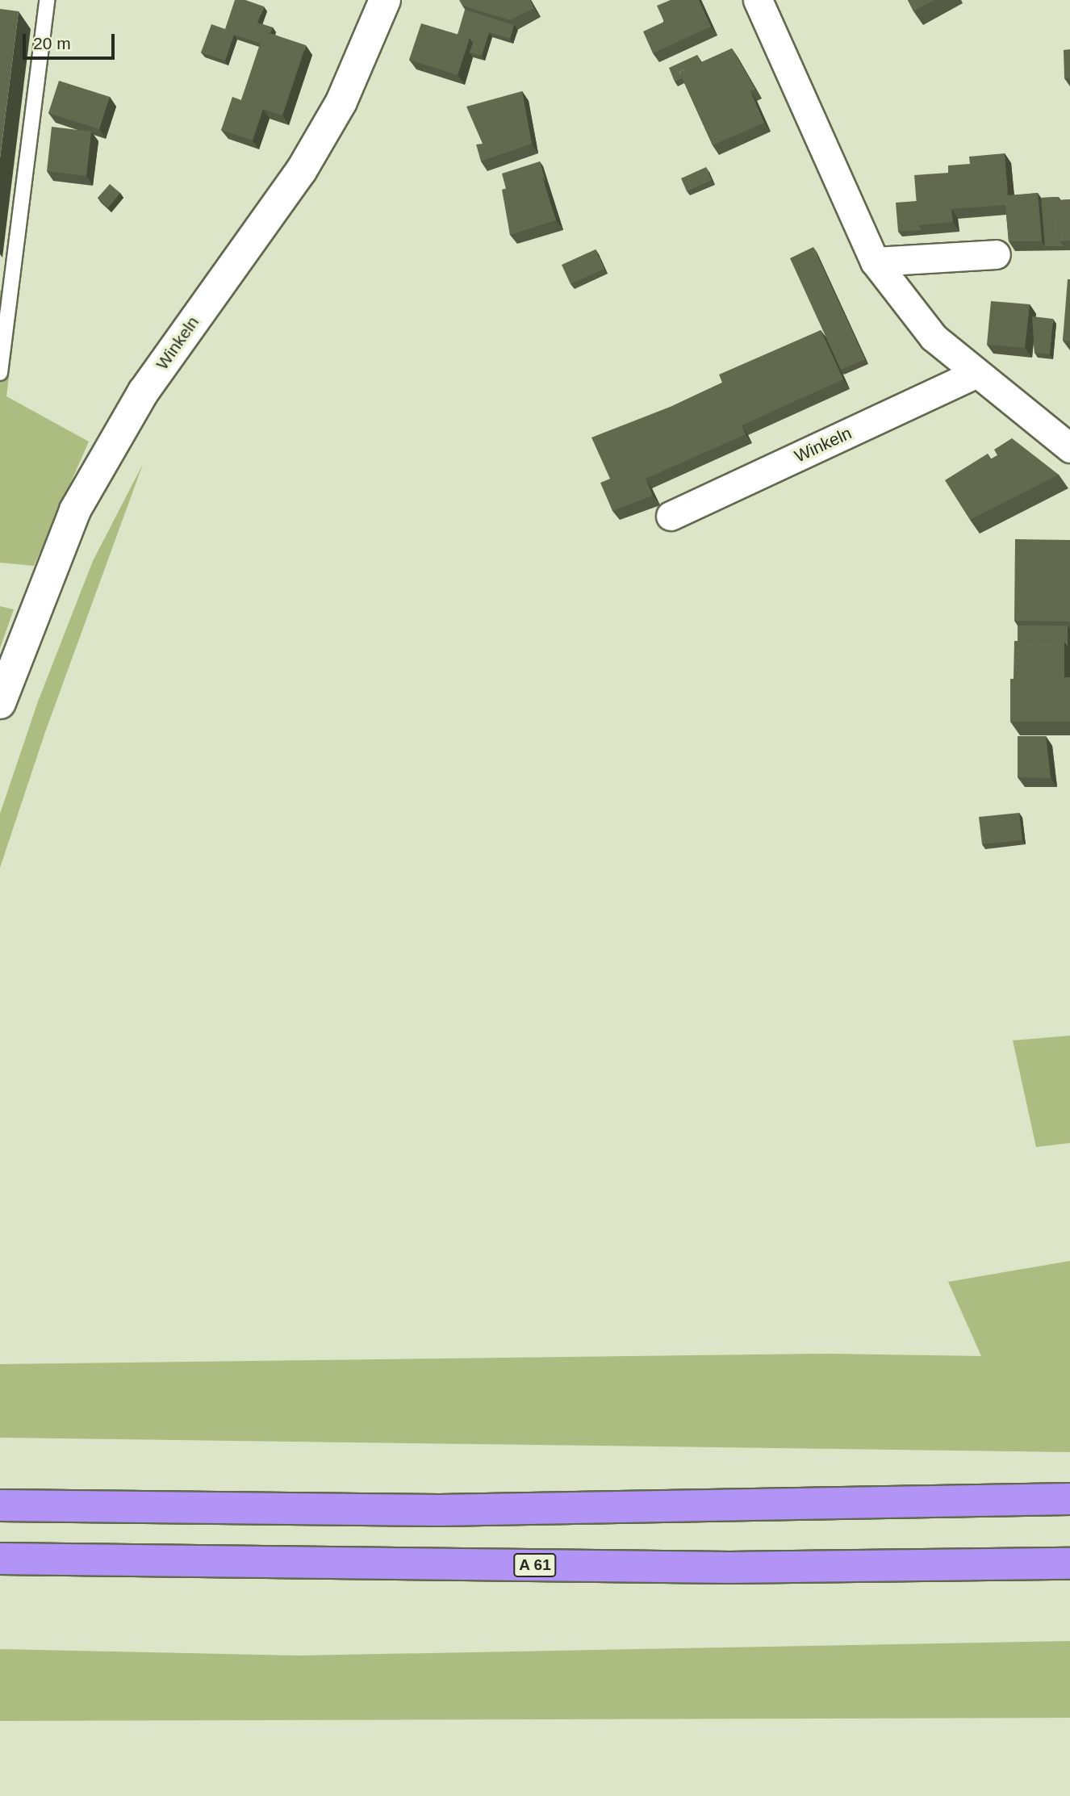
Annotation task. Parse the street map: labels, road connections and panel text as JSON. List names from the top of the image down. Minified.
{"streets":{"highway":["A 61"],"street":["Winkeln"]},"scale_bar":"20 m"}
